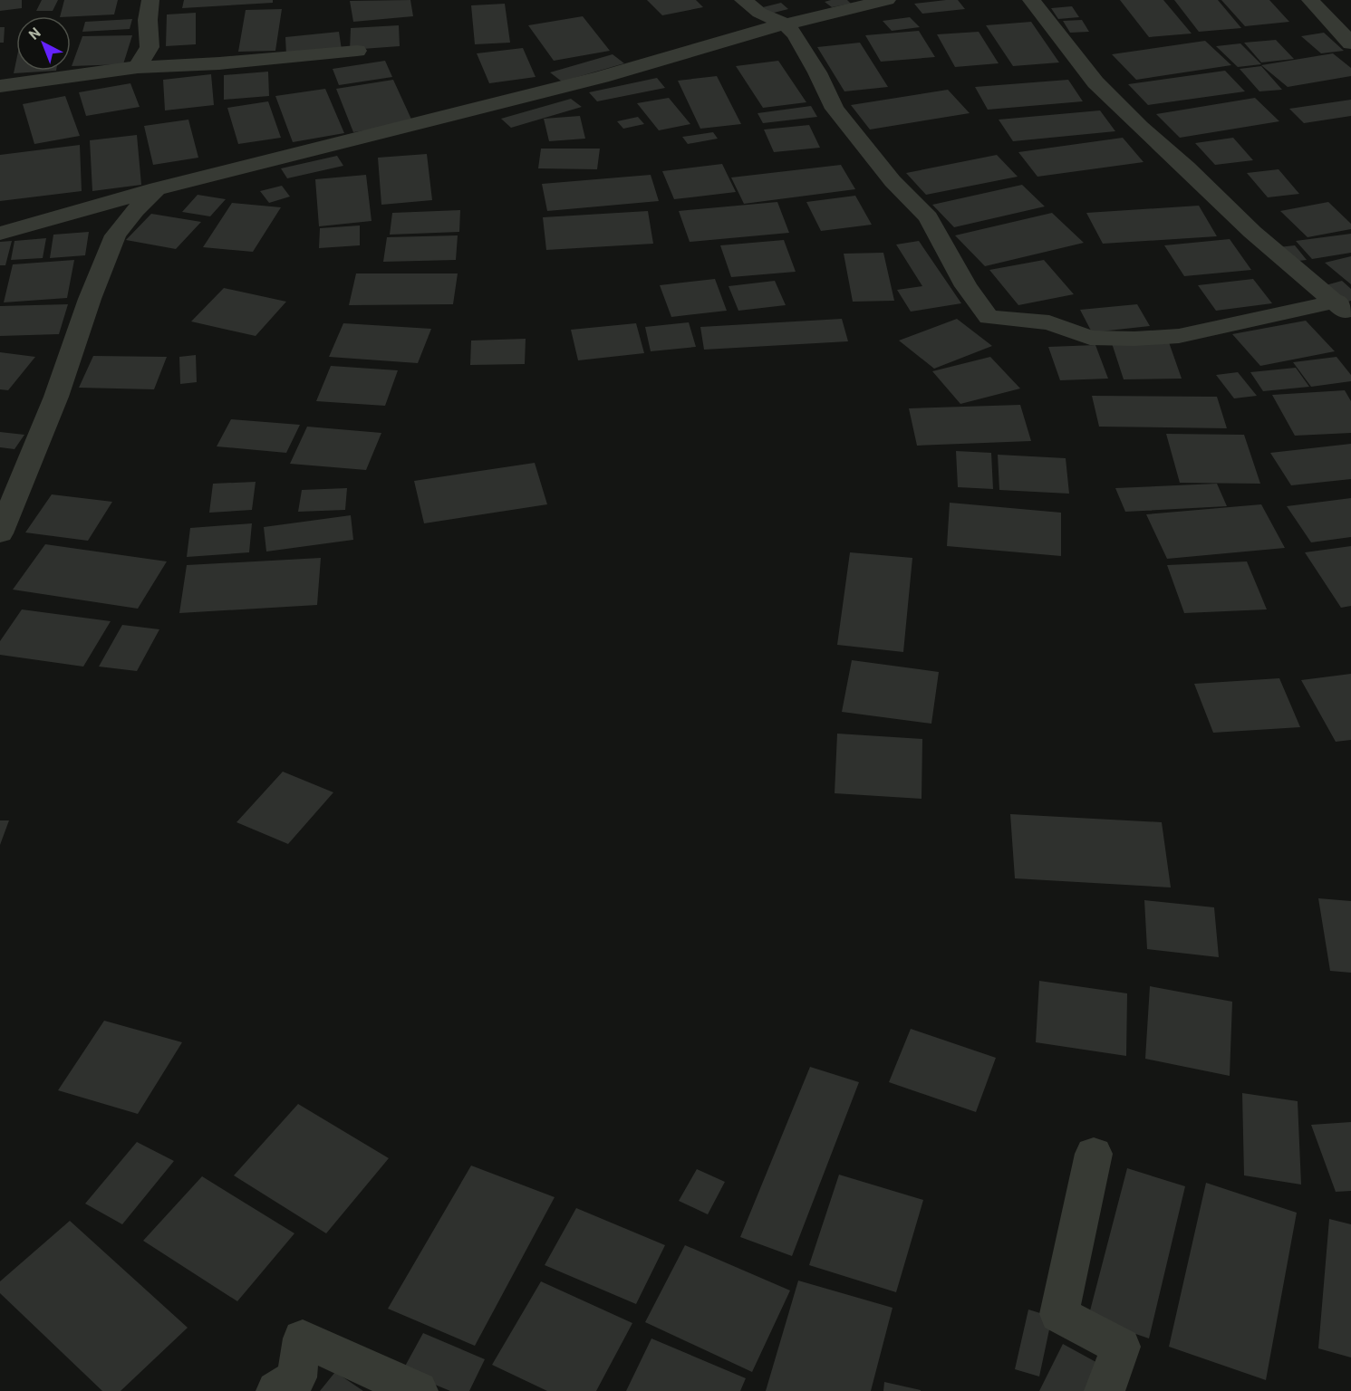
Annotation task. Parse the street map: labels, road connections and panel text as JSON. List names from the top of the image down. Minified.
{"north":"top left"}
